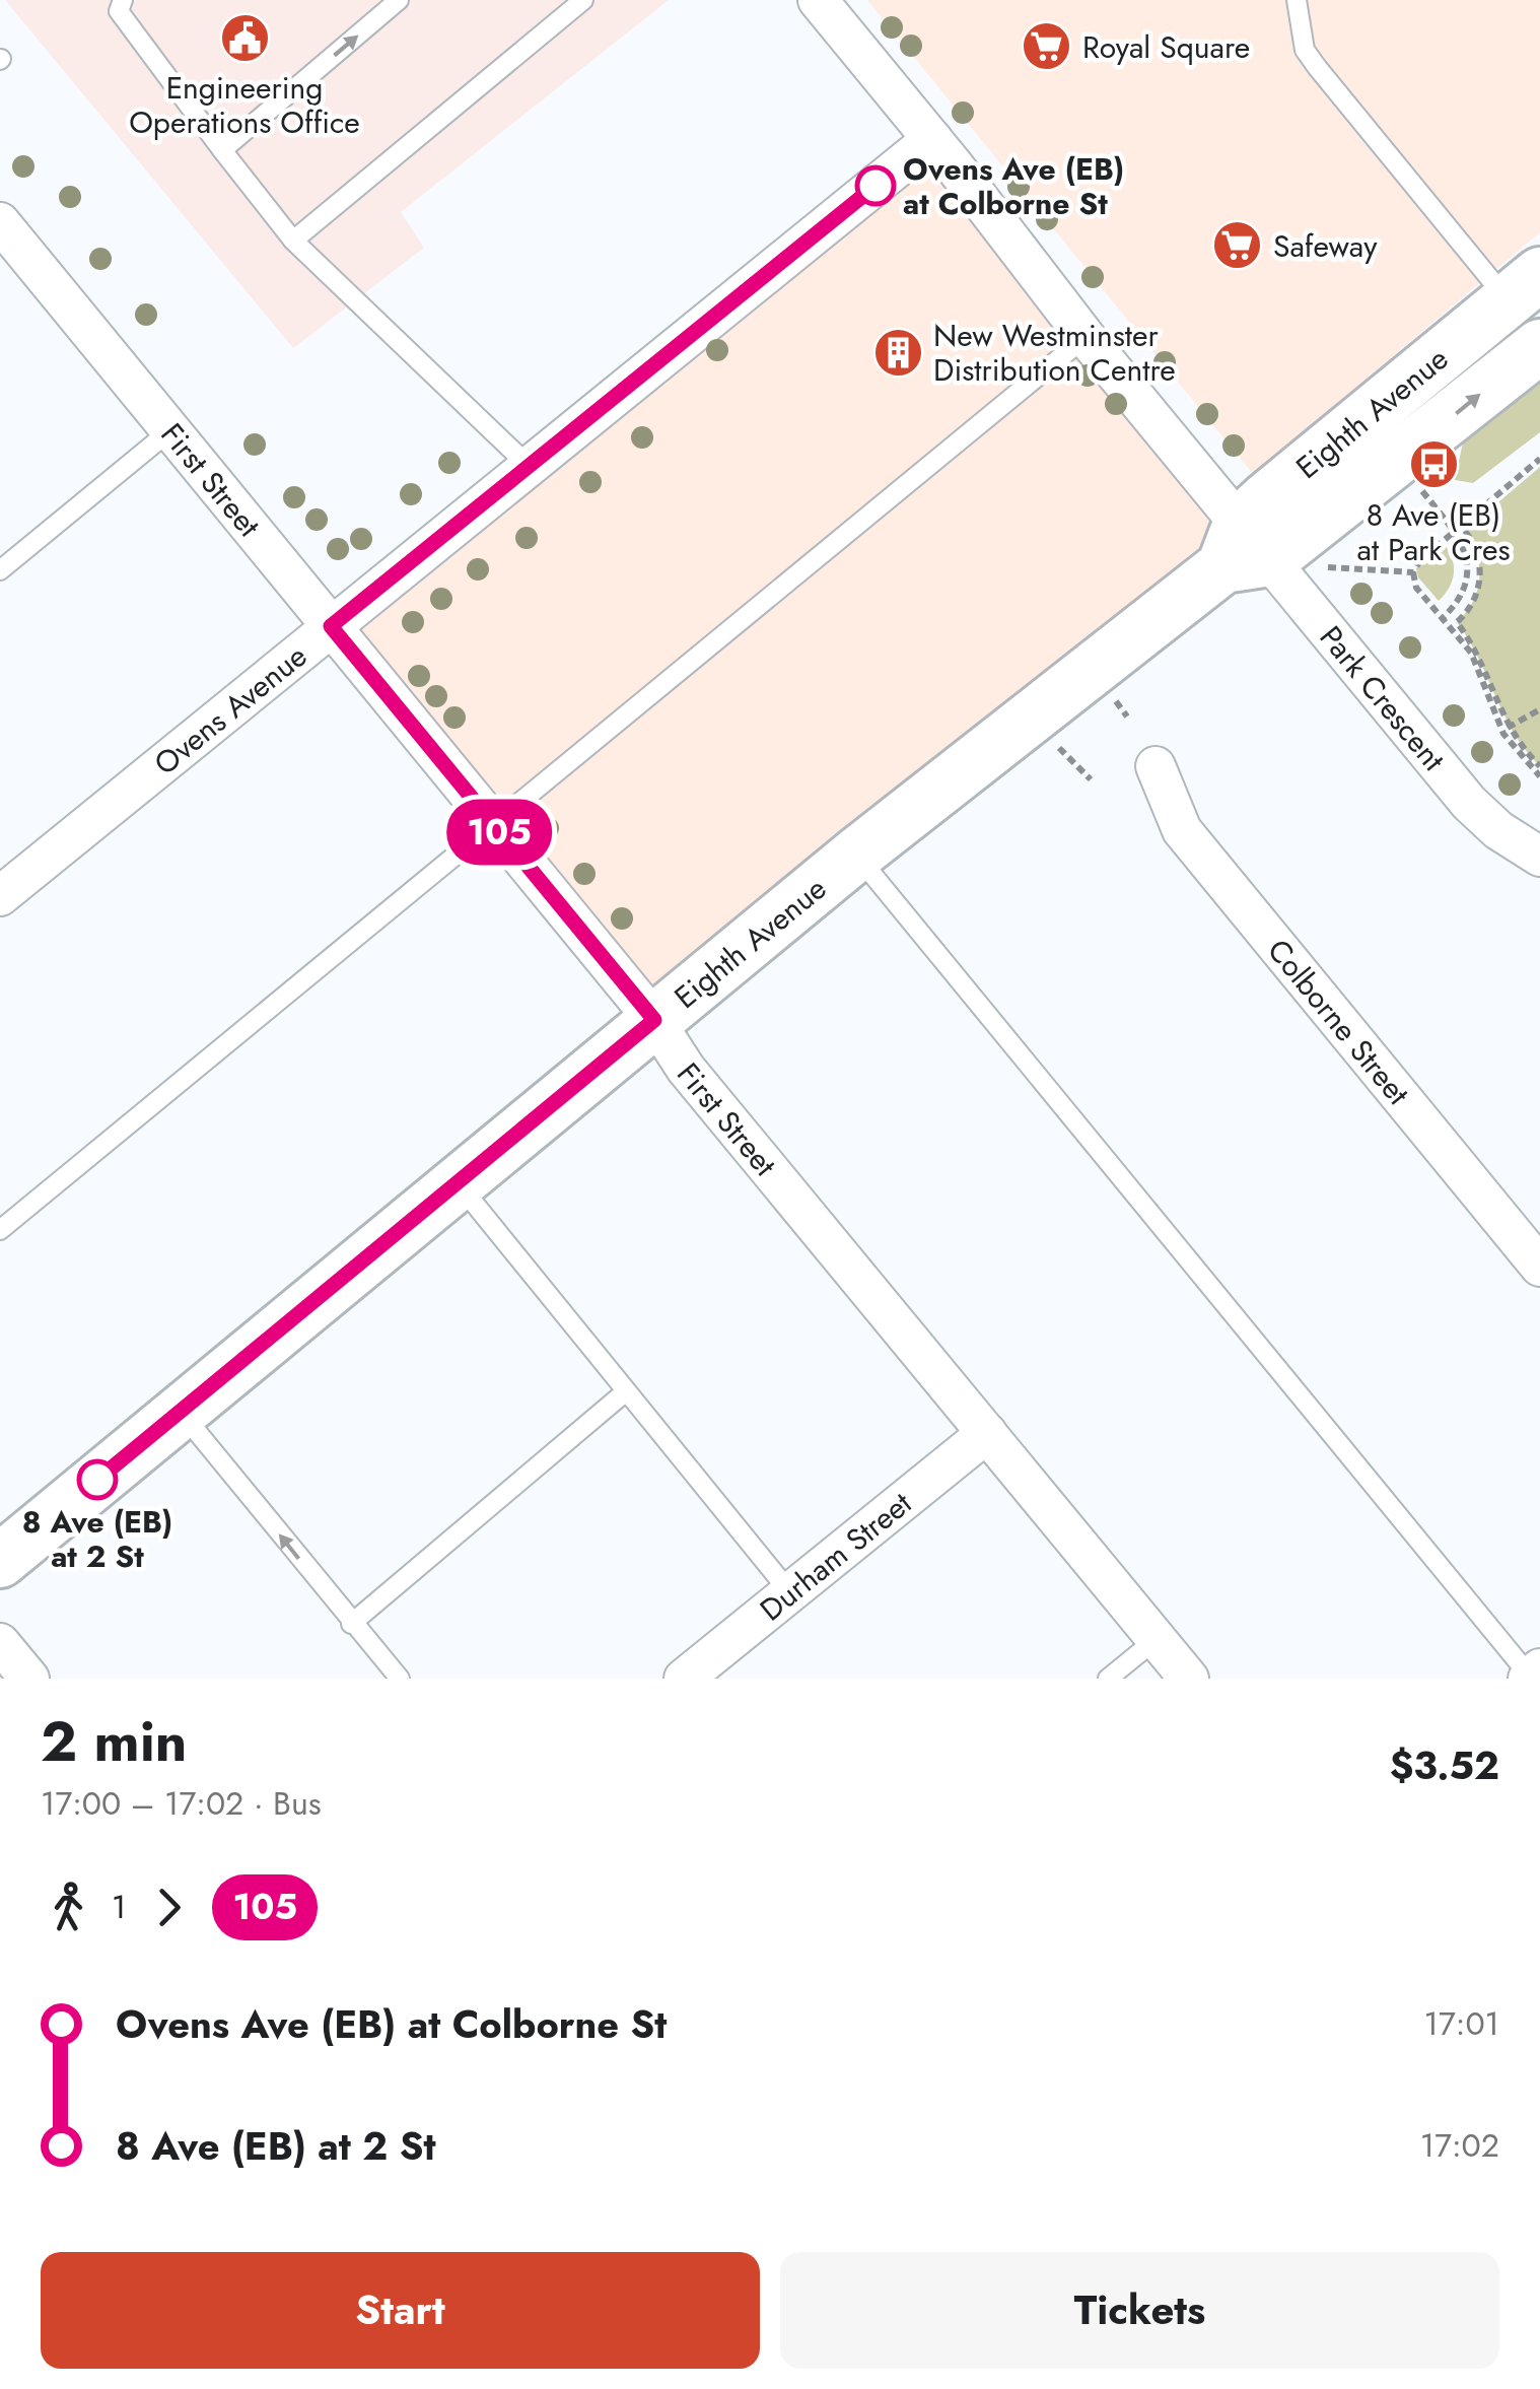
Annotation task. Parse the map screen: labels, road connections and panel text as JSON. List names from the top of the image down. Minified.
{"streets":{"street":["Eighth Avenue","First Street","Park Crescent","Ovens Avenue","Colborne Street","Durham Street"]},"crossings":[["Eighth Avenue","First Street"],["Eighth Avenue","Park Crescent"],["First Street","Ovens Avenue"],["First Street","Durham Street"]],"places":{"public building":["Engineering Operations Office"],"supermarket":["Royal Square","Safeway"],"other":["Ovens Ave (EB) at Colborne St","8 Ave (EB) at 2 St"],"building":["New Westminster Distribution Centre"],"bus stop":["8 Ave (EB) at Park Cres"]},"lines":["bus line 105"],"page":{"on_map":"105","heading":["2 min","17:00 – 17:02 · Bus","$3.52"],"legs":["1","105"],"list":[{"name":"Ovens Ave (EB) at Colborne St","value":"17:01"},{"name":"8 Ave (EB) at 2 St","value":"17:02"}],"buttons":["Start","Tickets"]}}
